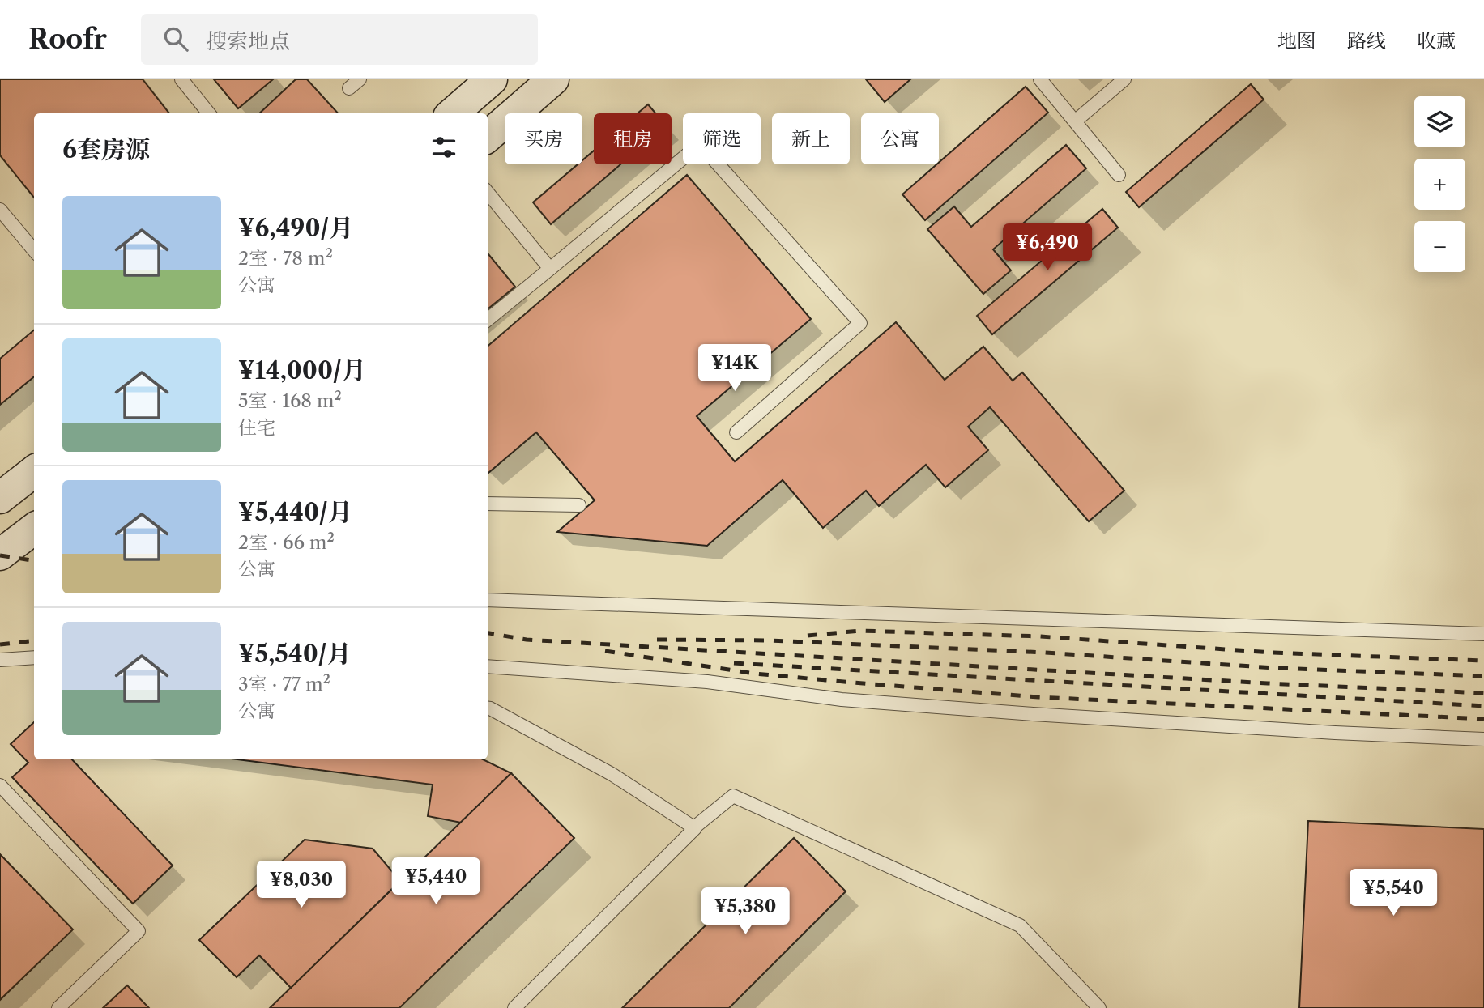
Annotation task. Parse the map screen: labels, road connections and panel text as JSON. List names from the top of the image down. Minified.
{"page":{"header":"Roofr","search":"搜索地点","nav":["地图","路线","收藏"],"map_buttons":["+","−"],"chip":["买房","租房","筛选","新上","公寓"],"heading":"6套房源","list":[{"name":"¥6,490/月","note":"2室 · 78 m² · 公寓"},{"name":"¥14,000/月","note":"5室 · 168 m² · 住宅"},{"name":"¥5,440/月","note":"2室 · 66 m² · 公寓"},{"name":"¥5,540/月","note":"3室 · 77 m² · 公寓"}],"price":["¥6,490","¥14K","¥5,440","¥8,030","¥5,540","¥5,380"]}}
